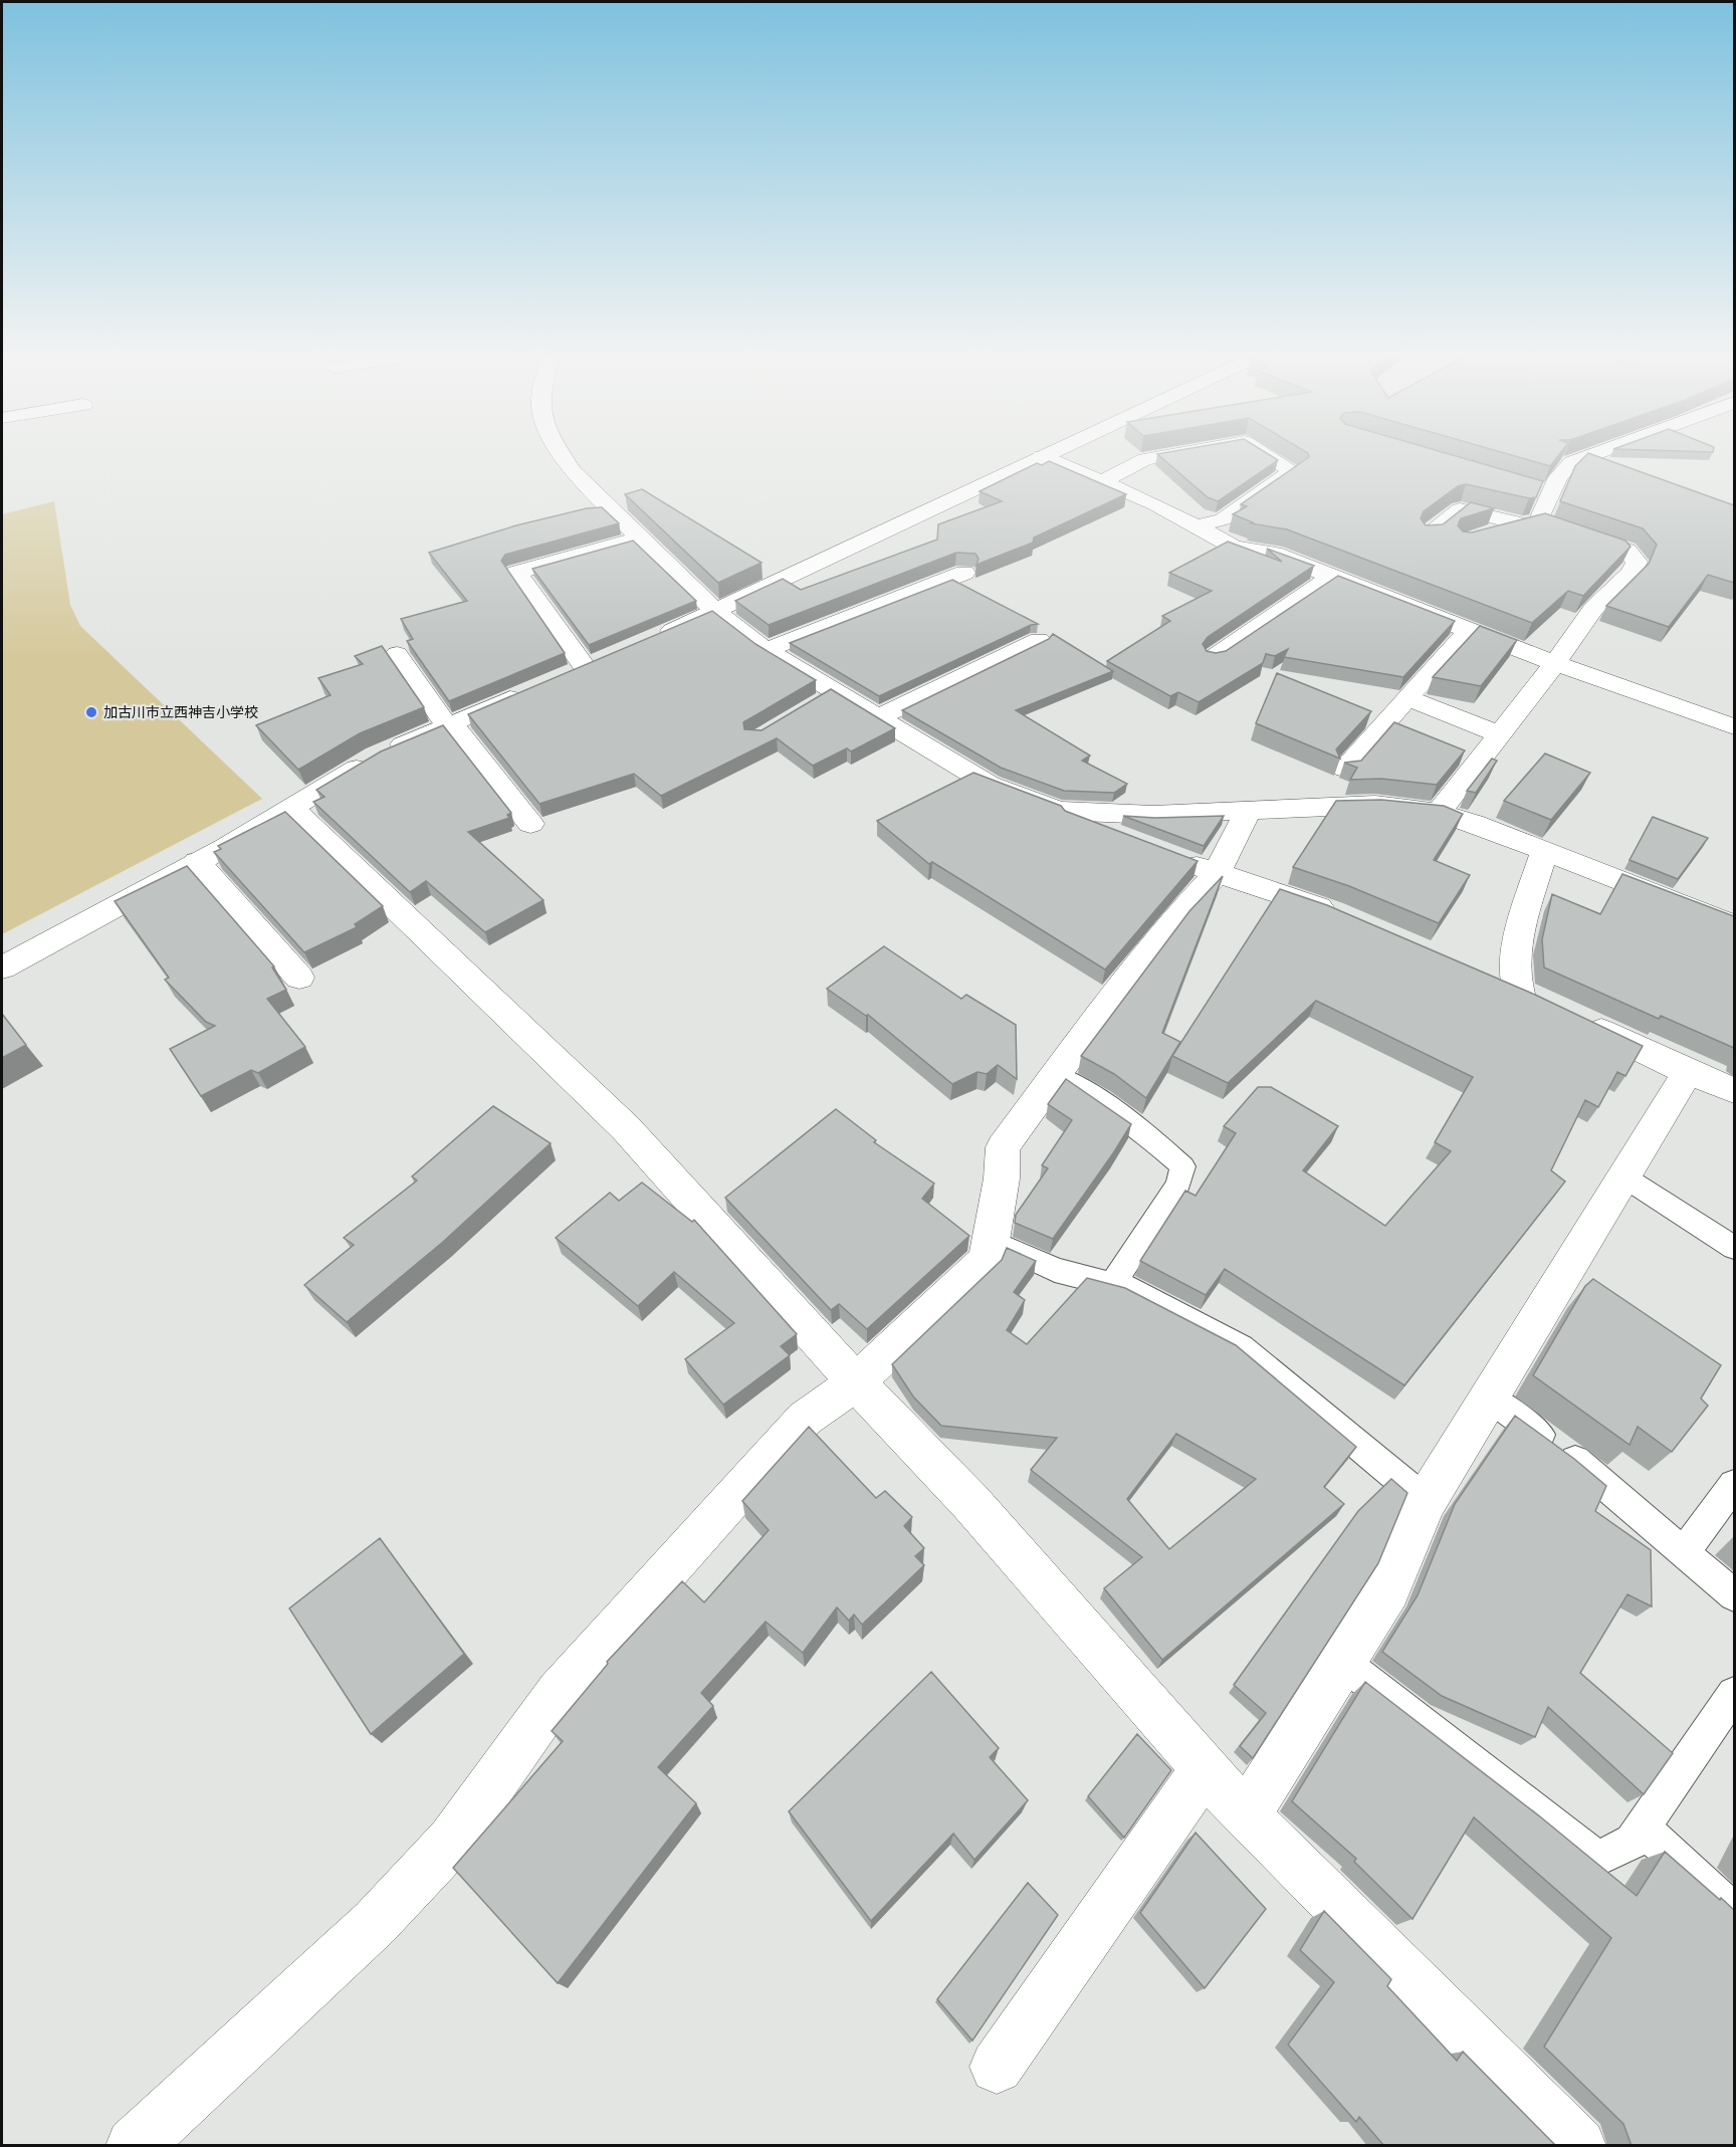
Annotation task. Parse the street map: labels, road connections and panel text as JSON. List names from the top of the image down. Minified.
{"places":["加古川市立西神吉小学校"]}
